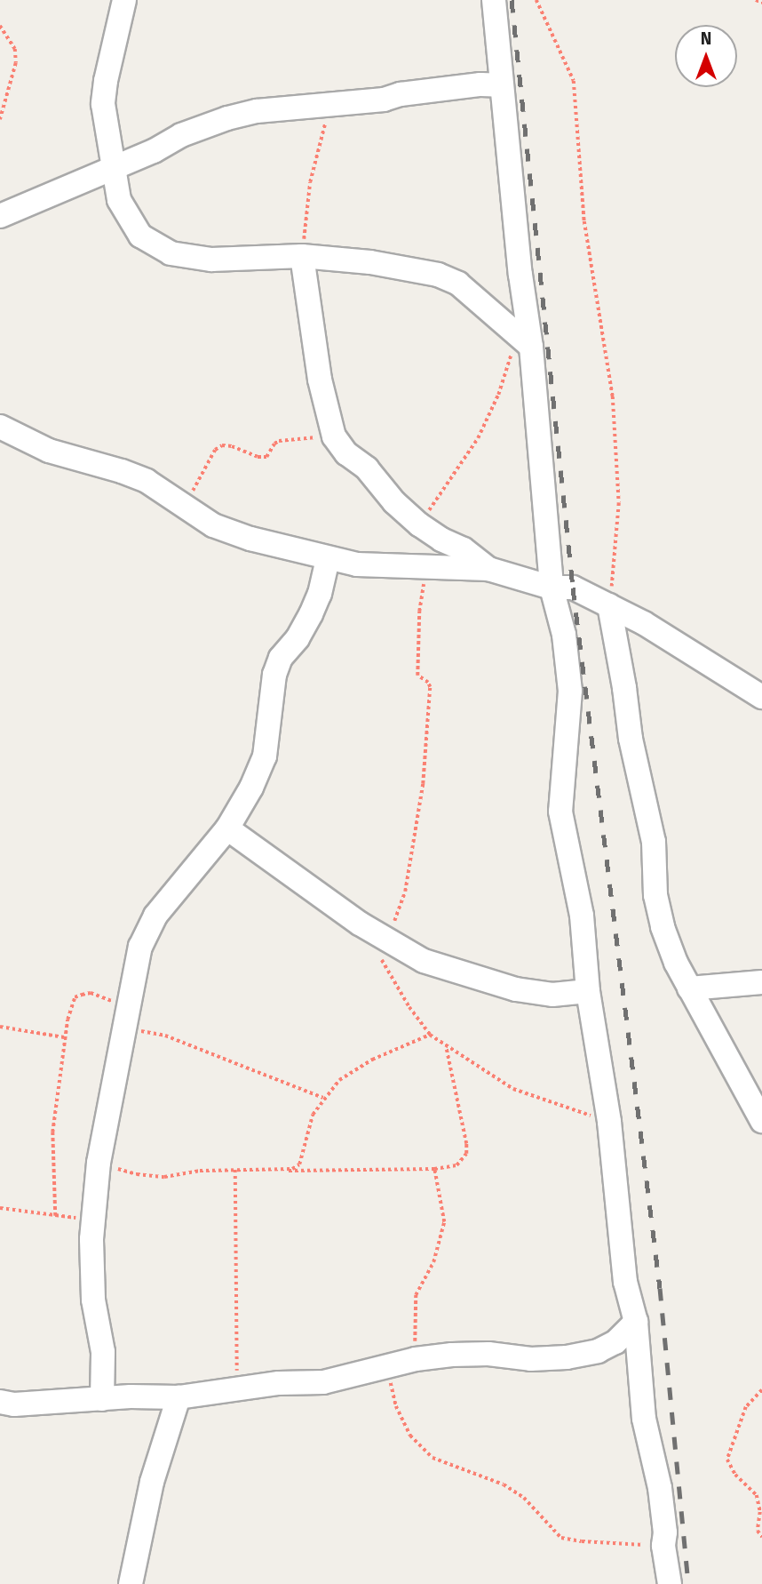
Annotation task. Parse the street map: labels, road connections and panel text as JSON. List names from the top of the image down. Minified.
{"north":"top"}
